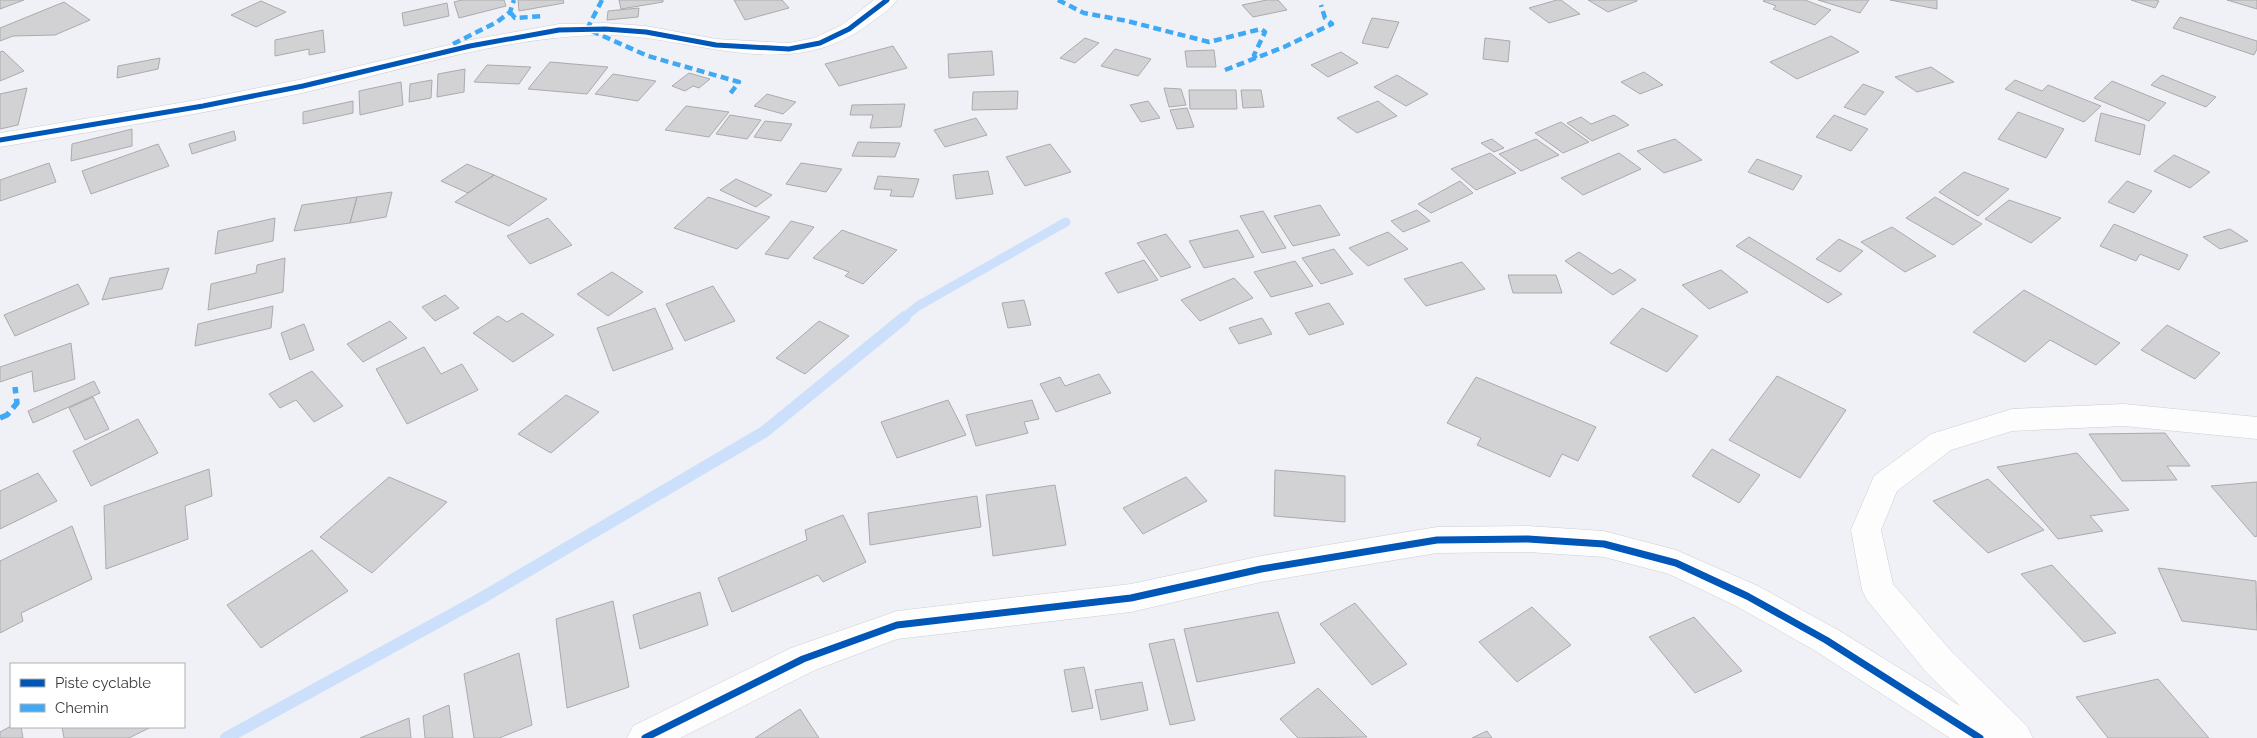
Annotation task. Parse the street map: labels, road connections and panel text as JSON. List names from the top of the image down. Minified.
{"legend":["Piste cyclable","Chemin"]}
